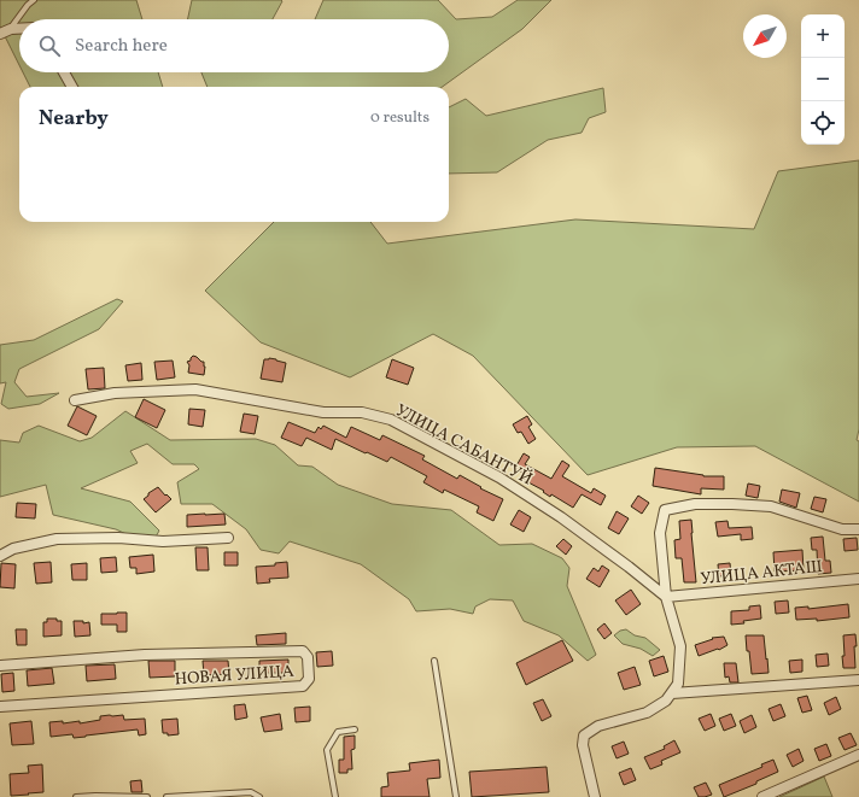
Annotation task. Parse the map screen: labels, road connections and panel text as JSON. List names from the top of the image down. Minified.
{"streets":{"street":["УЛИЦА САБАНТУЙ","УЛИЦА АКТАШ","НОВАЯ УЛИЦА"]},"crossings":[["УЛИЦА САБАНТУЙ","УЛИЦА АКТАШ"]],"north":"bottom left","page":{"map_buttons":["+","−"],"search":"Search here","heading":["Nearby","0 results"]}}
